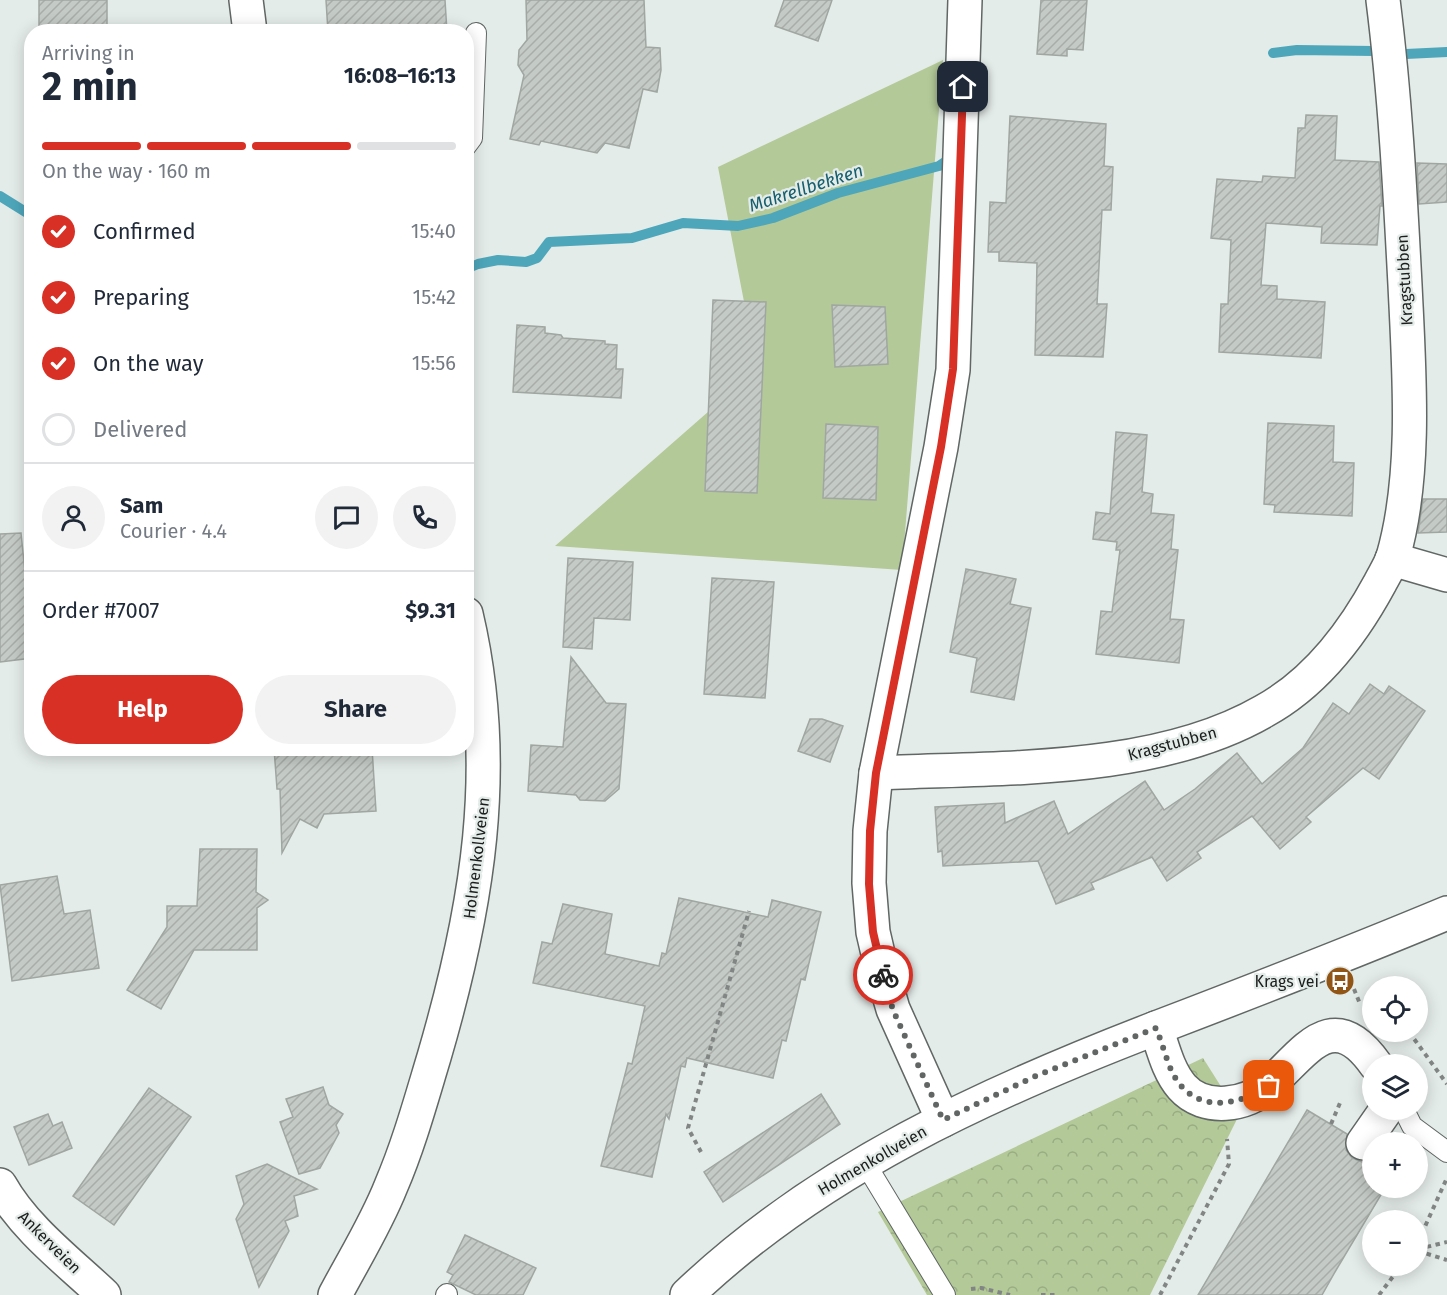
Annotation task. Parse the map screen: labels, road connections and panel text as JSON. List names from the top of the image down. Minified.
{"streets":{"street":["Kragstubben","Holmenkollveien","Ankerveien"]},"water":["Makrellbekken"],"places":{"bus stop":["Krags vei"]},"page":{"heading":["2 min","Arriving in","16:08–16:13"],"panel":["Sam","Courier · 4.4","Order #7007","$9.31"],"bar":"On the way · 160 m","list":[["Confirmed","15:40"],["Preparing","15:42"],["On the way","15:56"],"Delivered"],"buttons":["Help","Share"],"map_buttons":["+","−"]}}
